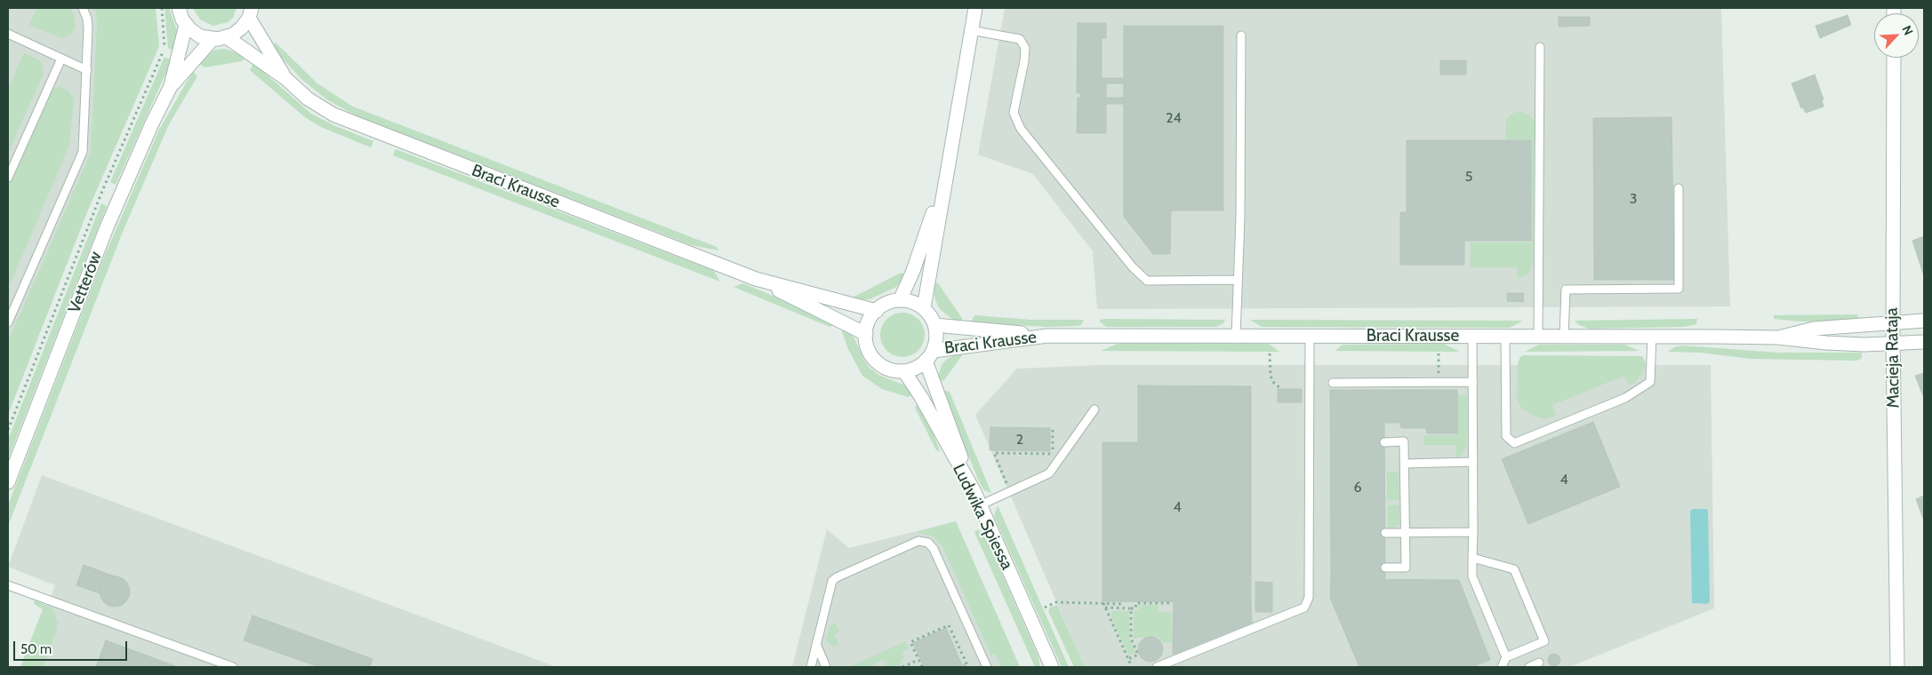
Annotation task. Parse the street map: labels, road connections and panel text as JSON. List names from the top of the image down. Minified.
{"streets":{"street":["Braci Krausse","Vetterów","Macieja Rataja","Ludwika Spiessa"]},"crossings":[["Braci Krausse","Macieja Rataja"],["Braci Krausse","Ludwika Spiessa"]],"house_numbers":["24","5","3","2","4","6","4"],"scale_bar":"50 m","north":"top right"}
